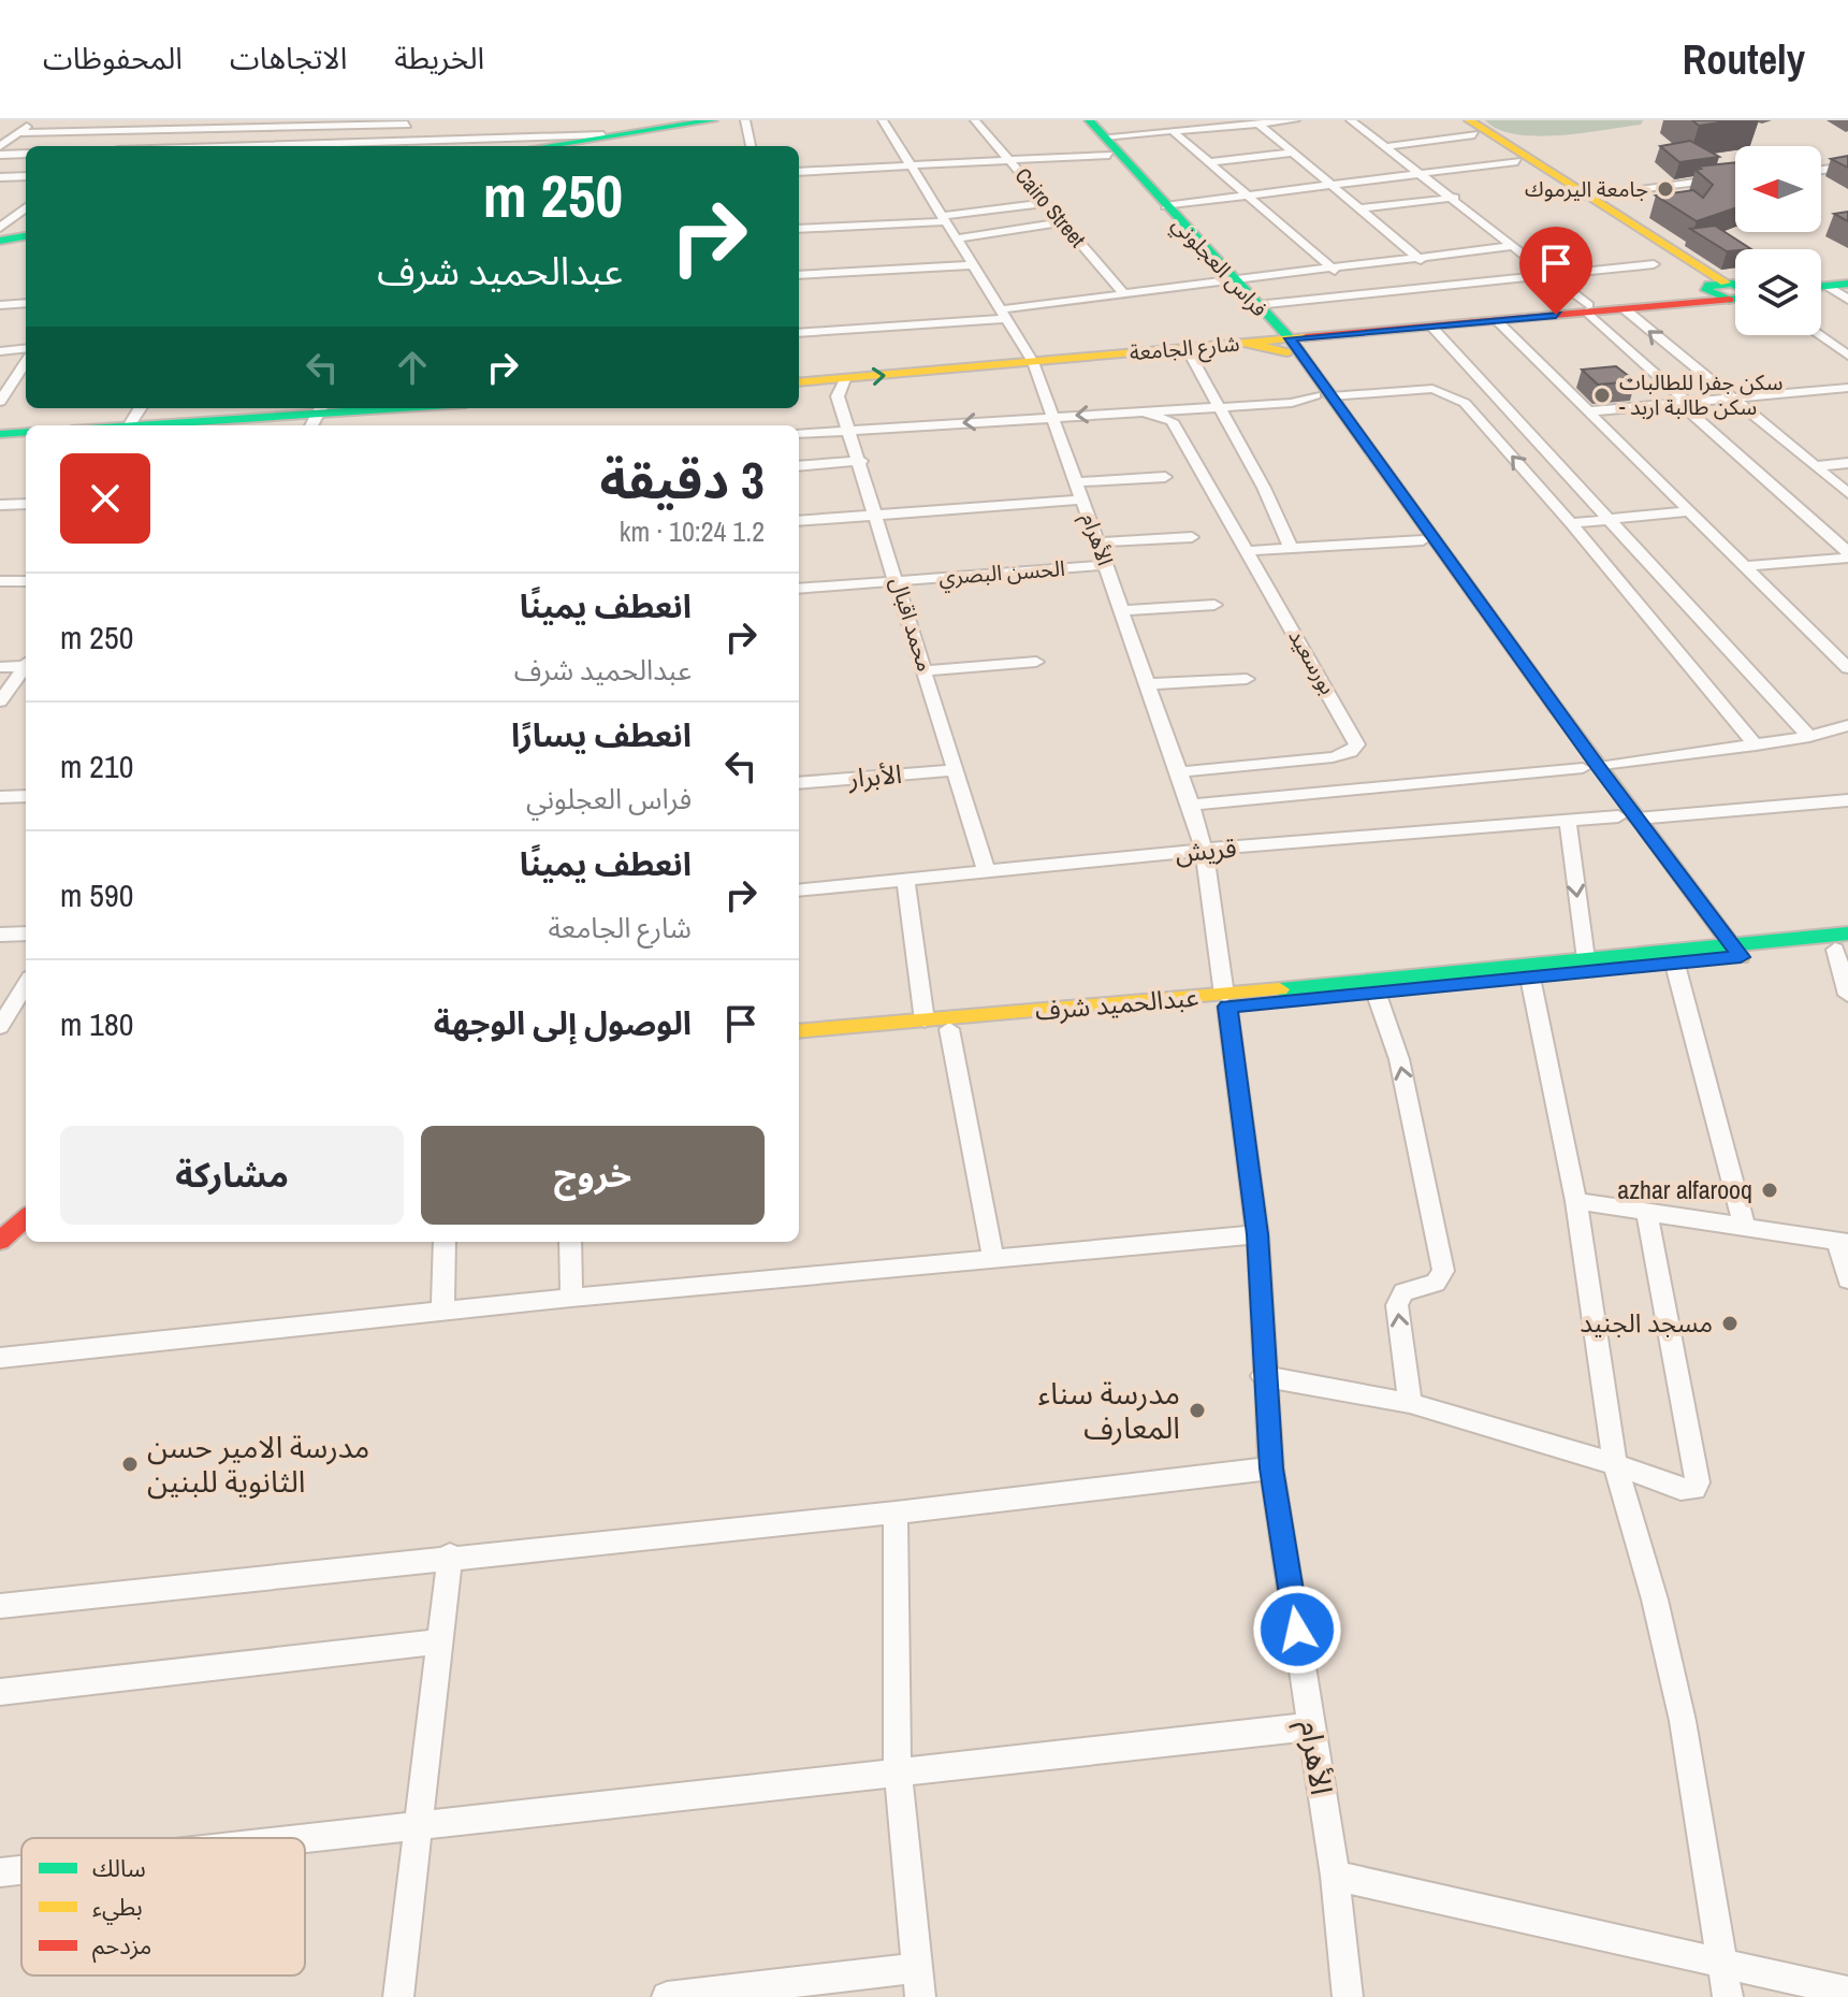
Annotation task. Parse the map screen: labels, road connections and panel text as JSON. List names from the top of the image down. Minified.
{"streets":{"main road":["فراس العجلوني","شارع الجامعة","عبدالحميد شرف"],"street":["Cairo Street","الأهرام","الحسن البصري","محمد اقبال","بورسعيد","الأبرار","قريش"]},"crossings":[["فراس العجلوني","شارع الجامعة"],["فراس العجلوني","قريش"],["فراس العجلوني","عبدالحميد شرف"],["شارع الجامعة","الأهرام"],["شارع الجامعة","محمد اقبال"],["الأهرام","الحسن البصري"],["الأهرام","بورسعيد"],["الأهرام","قريش"],["الأهرام","عبدالحميد شرف"],["الحسن البصري","محمد اقبال"],["محمد اقبال","الأبرار"],["محمد اقبال","قريش"]],"places":["جامعة اليرموك","سكن جفرا للطالبات - سكن طالبة اربد","azhar alfarooq","مسجد الجنيد","مدرسة سناء المعارف","مدرسة الامير حسن الثانوية للبنين"],"legend":["سالك","بطيء","مزدحم"],"north":"left","page":{"header":"Routely","nav":["الخريطة","الاتجاهات","المحفوظات"],"turn":["250 m","عبدالحميد شرف"],"heading":["3 دقيقة","1.2 km · 10:24"],"list":[{"name":"انعطف يمينًا","note":"عبدالحميد شرف","value":"250 m"},{"name":"انعطف يسارًا","note":"فراس العجلوني","value":"210 m"},{"name":"انعطف يمينًا","note":"شارع الجامعة","value":"590 m"},{"name":"الوصول إلى الوجهة","value":"180 m"}],"buttons":["خروج","مشاركة"]}}
